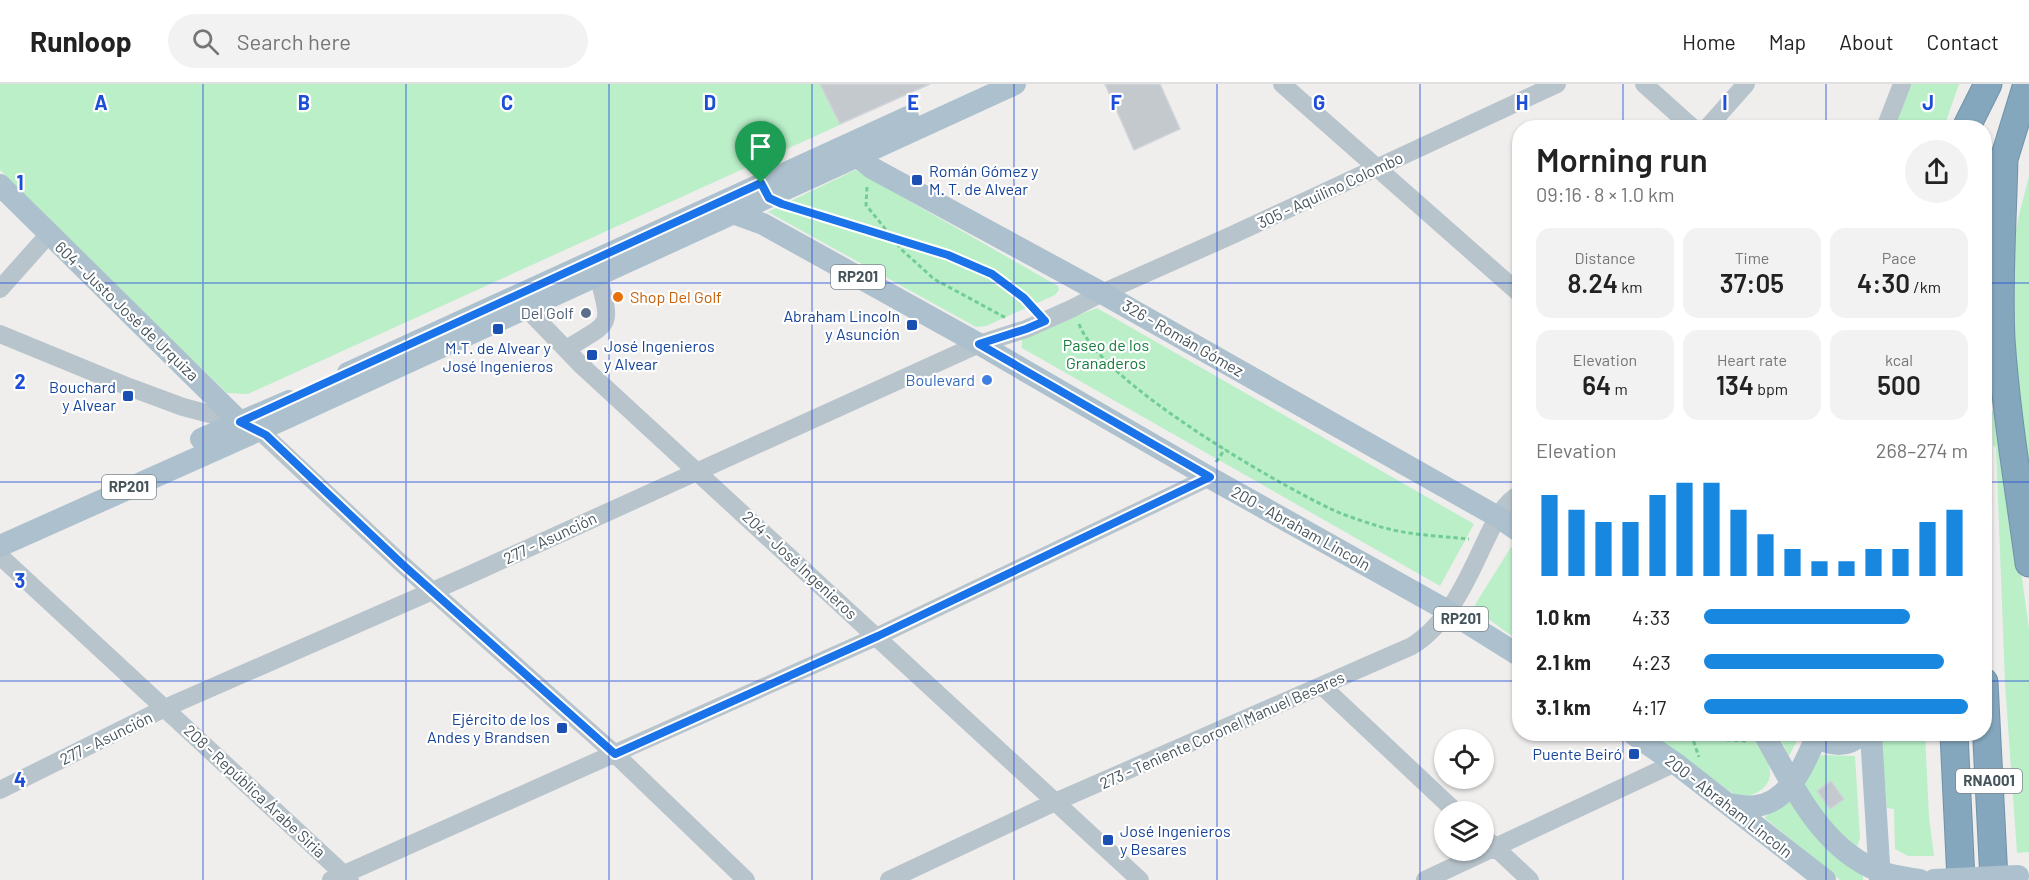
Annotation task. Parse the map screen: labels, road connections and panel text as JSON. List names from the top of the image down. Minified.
{"streets":{"highway":["RNA001"],"main road":["RP201","604 - Justo José de Urquiza","326 - Román Gómez","200 - Abraham Lincoln"],"street":["305 - Aquilino Colombo","277 - Asunción","204 - José Ingenieros","273 - Teniente Coronel Manuel Besares","208 - República Árabe Siria"]},"crossings":[["305 - Aquilino Colombo","326 - Román Gómez"],["305 - Aquilino Colombo","277 - Asunción"],["RP201","604 - Justo José de Urquiza"],["RP201","326 - Román Gómez"],["RP201","200 - Abraham Lincoln"],["RP201","204 - José Ingenieros"],["326 - Román Gómez","277 - Asunción"],["326 - Román Gómez","273 - Teniente Coronel Manuel Besares"],["200 - Abraham Lincoln","277 - Asunción"],["200 - Abraham Lincoln","273 - Teniente Coronel Manuel Besares"],["277 - Asunción","204 - José Ingenieros"],["277 - Asunción","208 - República Árabe Siria"],["204 - José Ingenieros","273 - Teniente Coronel Manuel Besares"]],"parks":["Paseo de los Granaderos"],"places":{"transit":["Román Gómez y M. T. de Alvear","Abraham Lincoln y Asunción","M.T. de Alvear y José Ingenieros","José Ingenieros y Alvear","Bouchard y Alvear","Ejército de los Andes y Brandsen","Puente Beiró","José Ingenieros y Besares"],"other":["Shop Del Golf","Del Golf","Boulevard"]},"page":{"header":"Runloop","search":"Search here","nav":["Home","Map","About","Contact"],"heading":["Morning run","09:16 · 8 × 1.0 km"],"stats":[["Distance","8.24 km"],["Time","37:05"],["Pace","4:30 /km"],["Elevation","64 m"],["Heart rate","134 bpm"],["kcal","500"]],"chart":["Elevation","268–274 m"],"list":[{"name":"1.0 km","note":"4:33"},{"name":"2.1 km","note":"4:23"},{"name":"3.1 km","note":"4:17"}]},"grid":{"columns":["A","B","C","D","E","F","G","H","I","J"],"rows":["1","2","3","4"]}}
